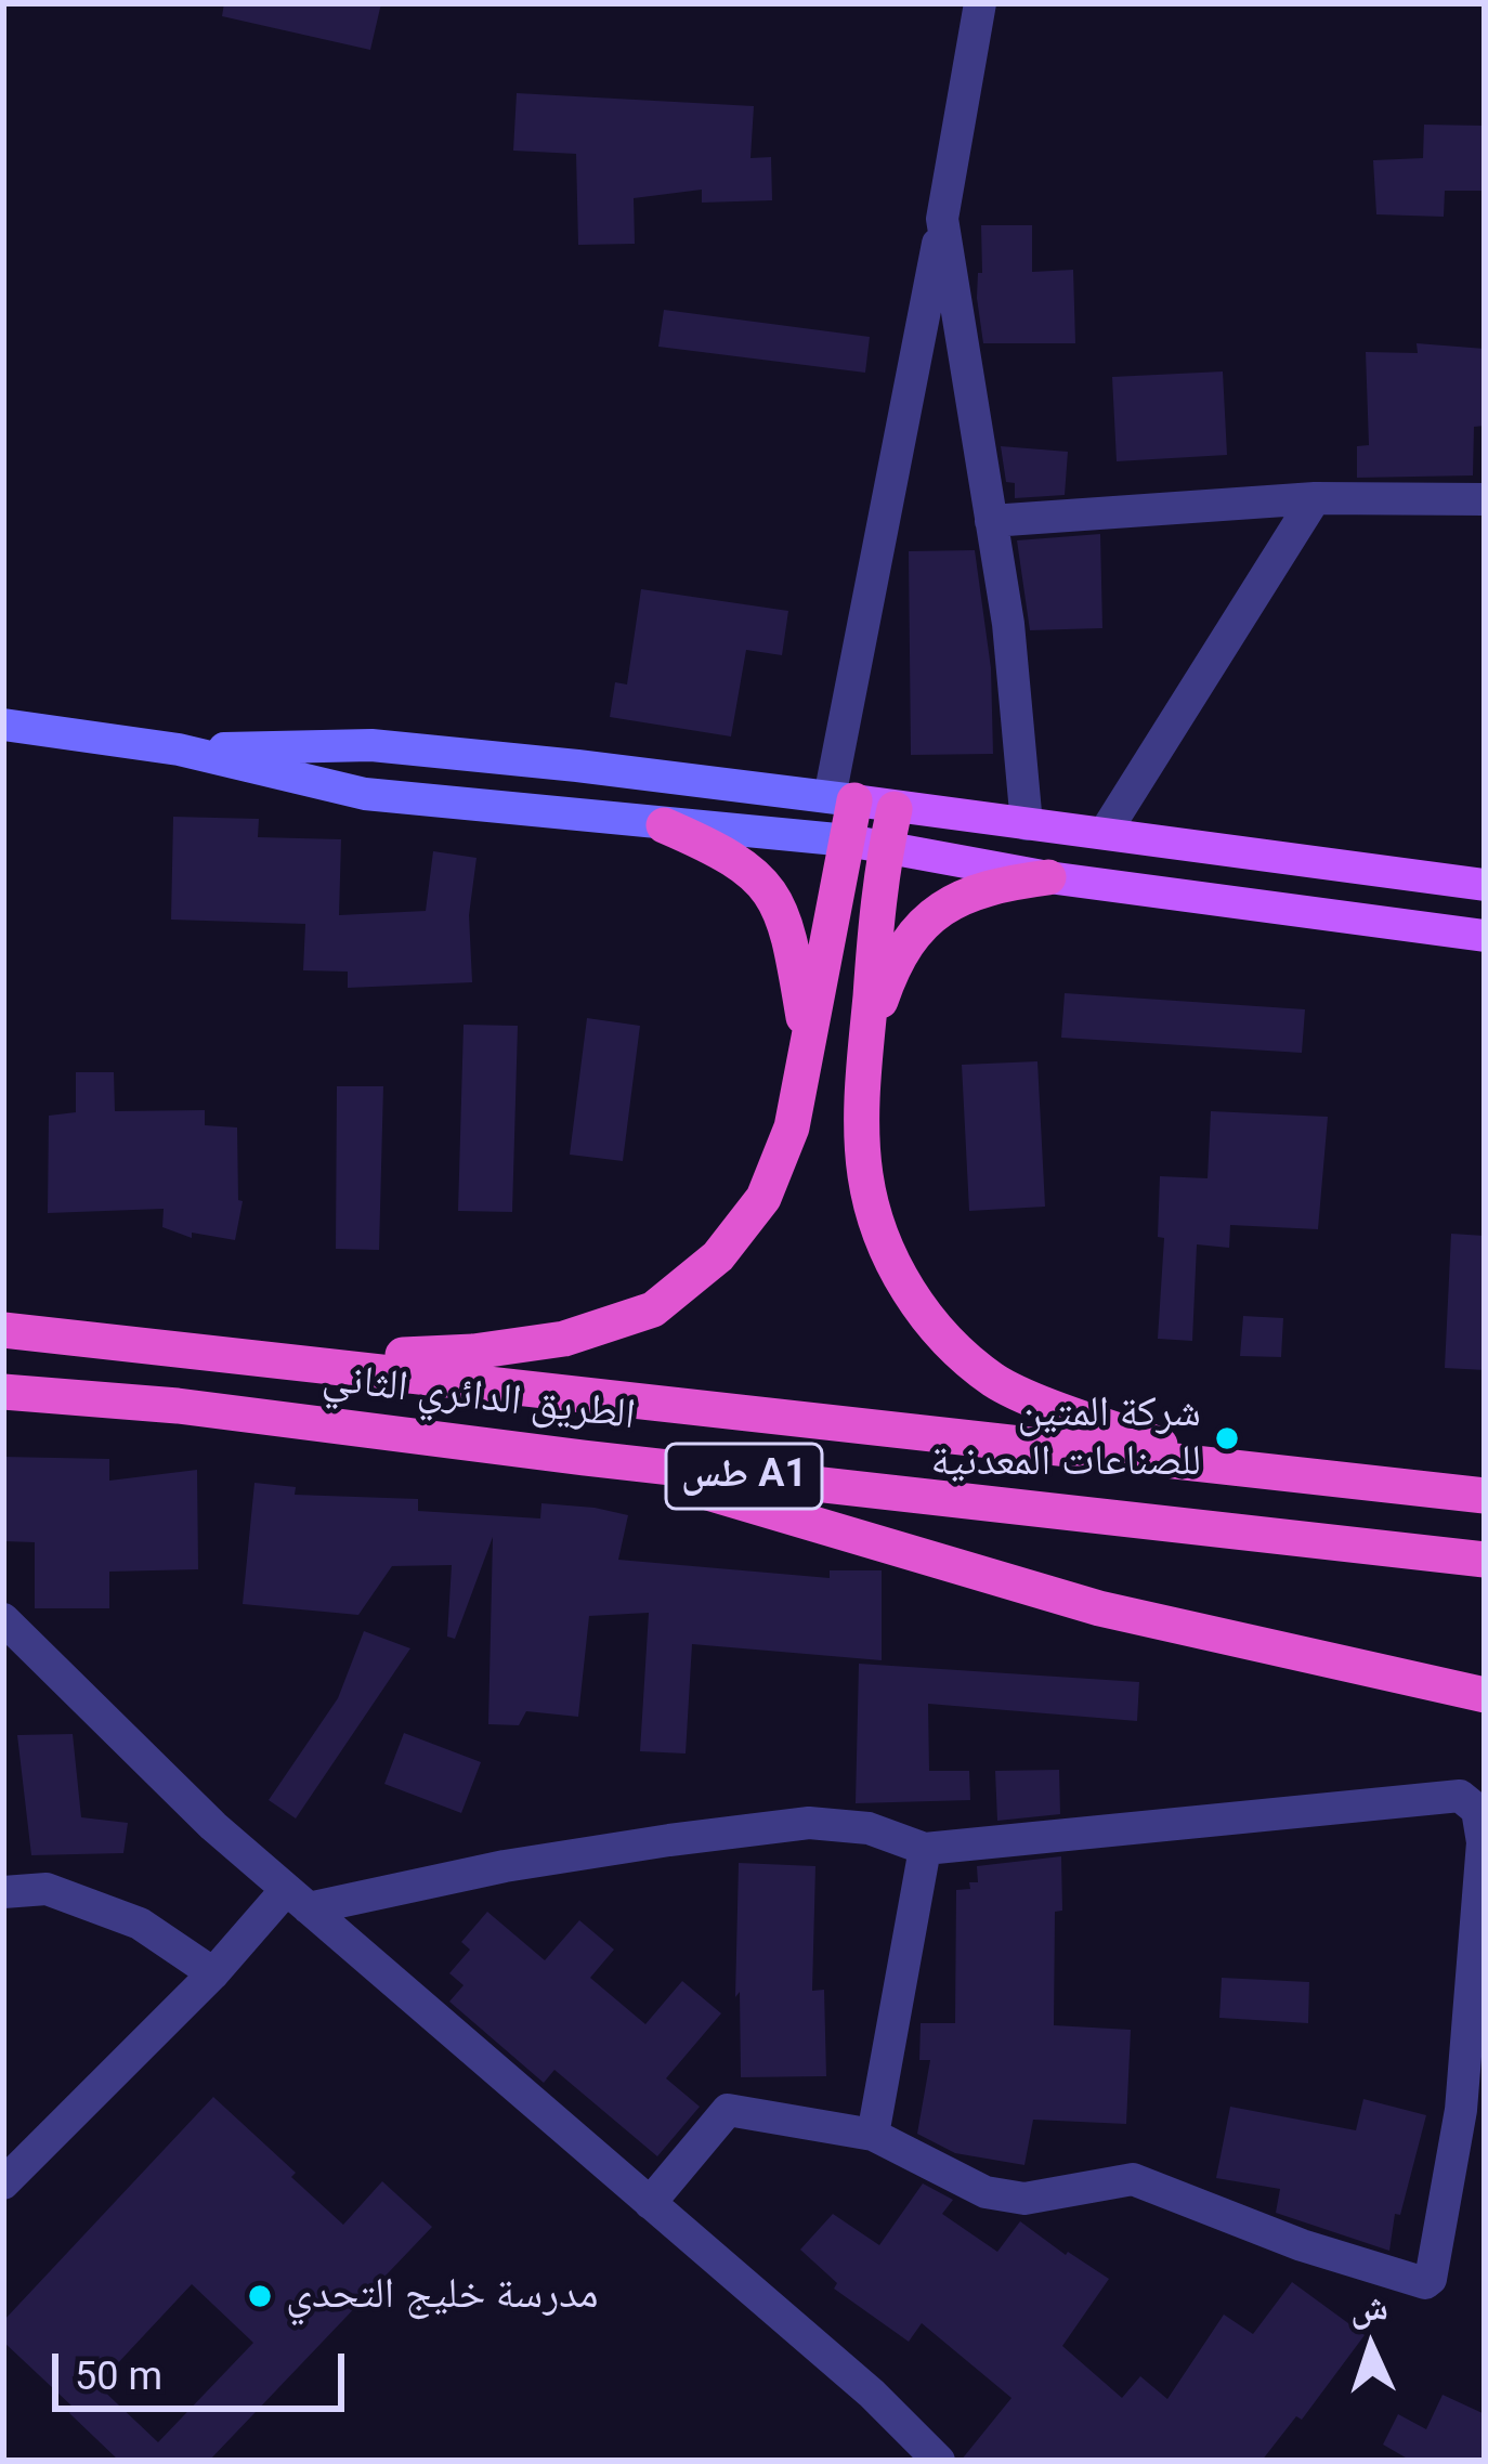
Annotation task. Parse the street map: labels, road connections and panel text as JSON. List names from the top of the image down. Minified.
{"streets":{"highway":["الطريق الدائري الثاني","طس A1"]},"places":["شركة المتين للصناعات المعدنية","مدرسة خليج التحدي"],"scale_bar":"50 m","north":"top"}
